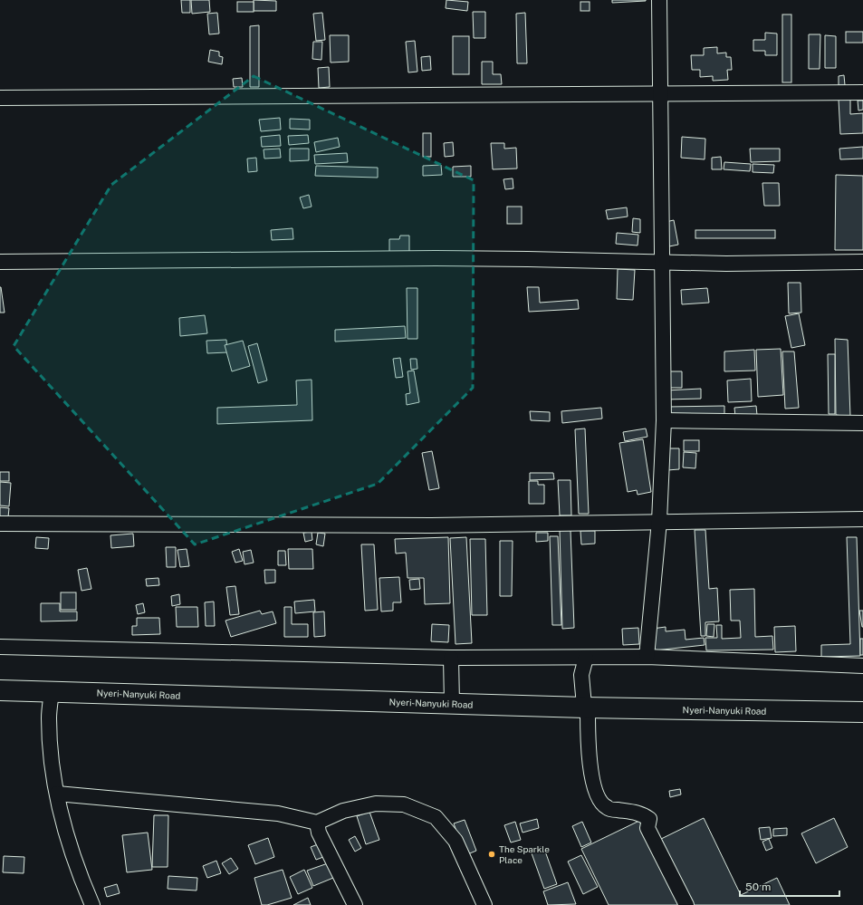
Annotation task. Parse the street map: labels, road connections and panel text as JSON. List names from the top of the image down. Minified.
{"streets":{"highway":["Nyeri-Nanyuki Road"]},"places":["The Sparkle Place"],"scale_bar":"50 m"}
